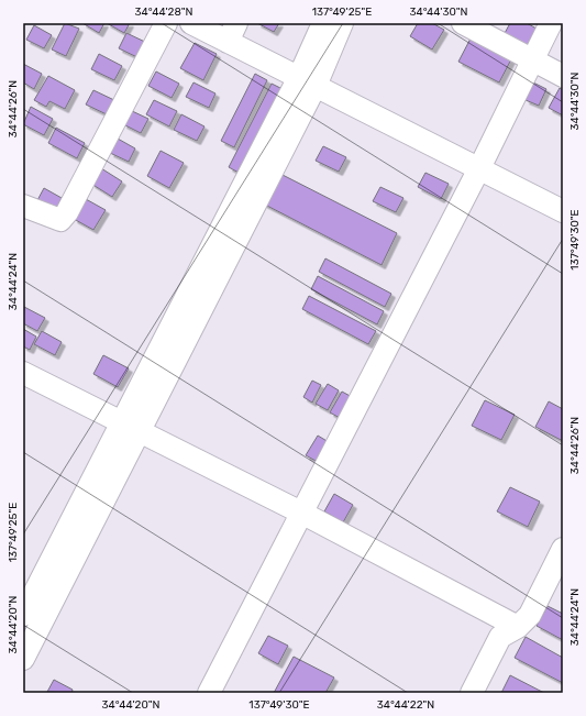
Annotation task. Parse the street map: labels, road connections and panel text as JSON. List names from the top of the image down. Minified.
{"coordinates":["34°44'28\"N","137°49'25\"E","34°44'30\"N","34°44'26\"N","137°49'30\"E","34°44'24\"N","34°44'20\"N","34°44'22\"N"]}
